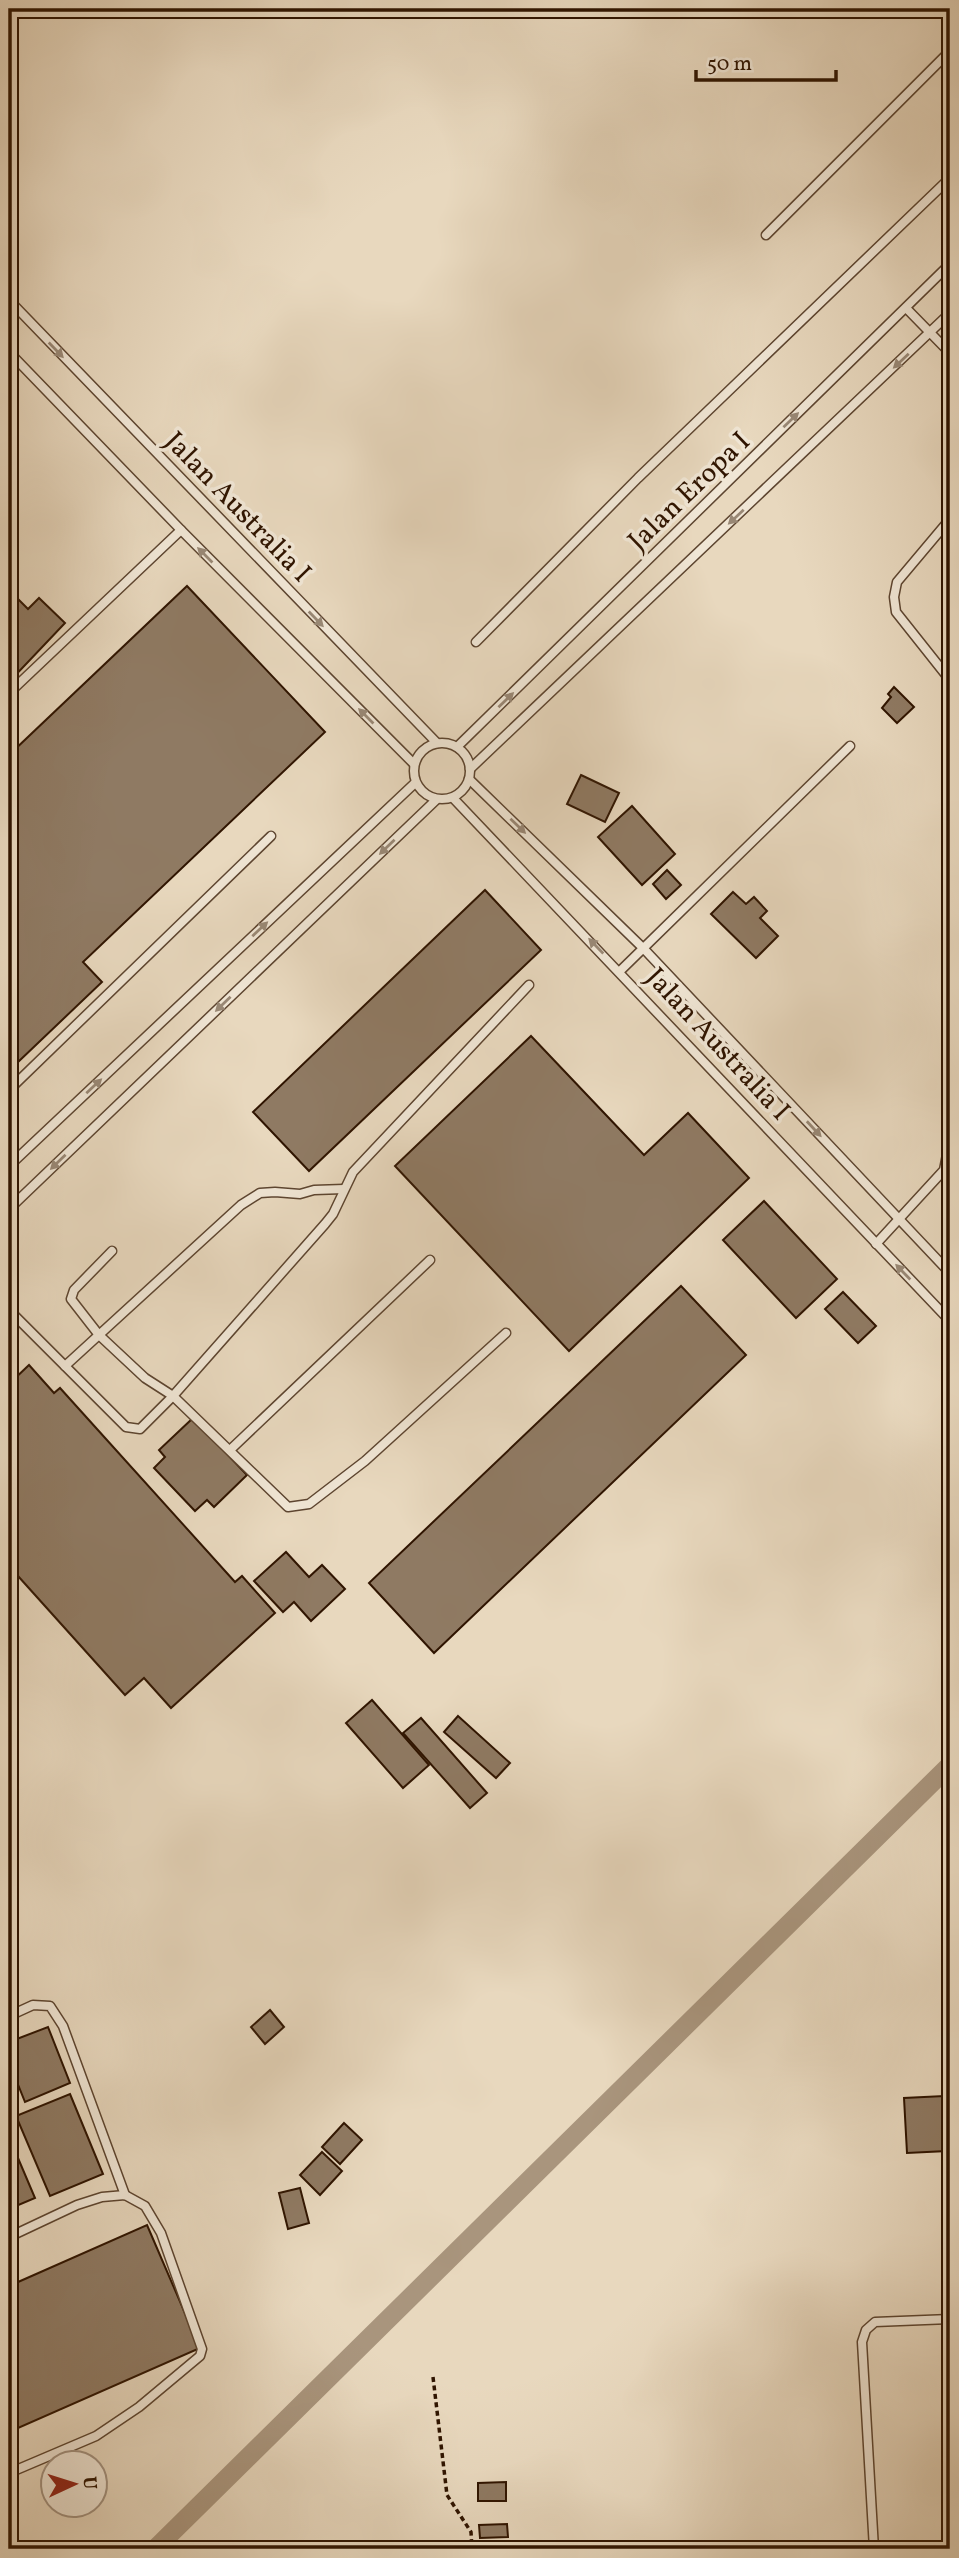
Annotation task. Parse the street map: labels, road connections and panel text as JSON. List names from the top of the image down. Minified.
{"streets":{"lane":["Jalan Eropa I","Jalan Australia I"]},"crossings":[["Jalan Eropa I","Jalan Australia I"]],"scale_bar":"50 m","north":"right"}
